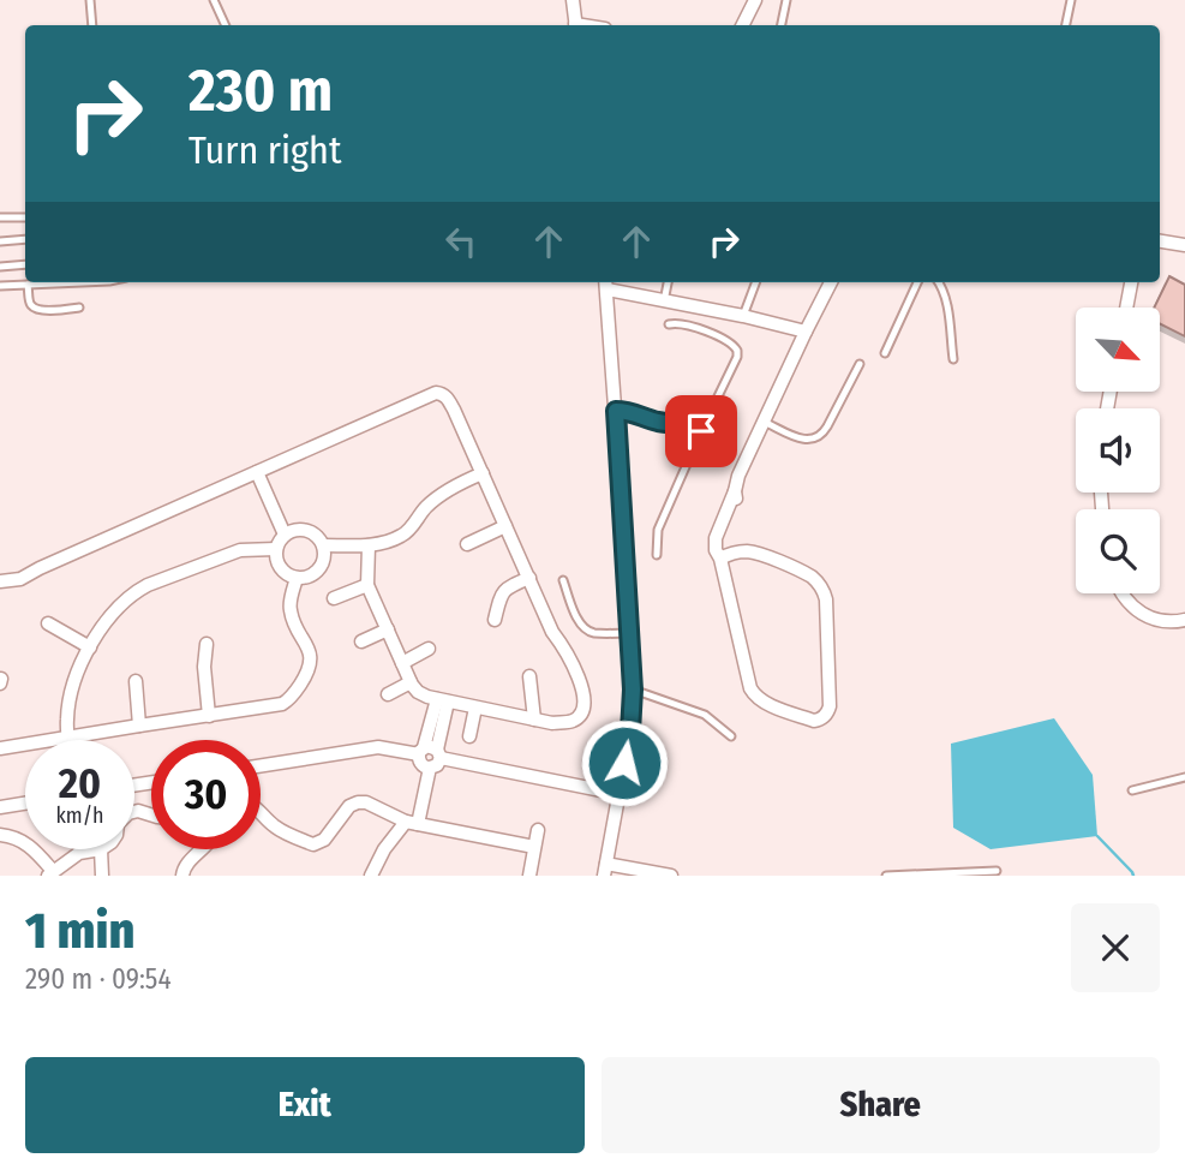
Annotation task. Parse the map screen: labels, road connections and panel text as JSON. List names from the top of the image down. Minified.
{"north":"bottom right","page":{"turn":["230 m","Turn right"],"speed":"20 km/h","limit":"30","heading":["1 min","290 m · 09:54"],"buttons":["Exit","Share"]}}
